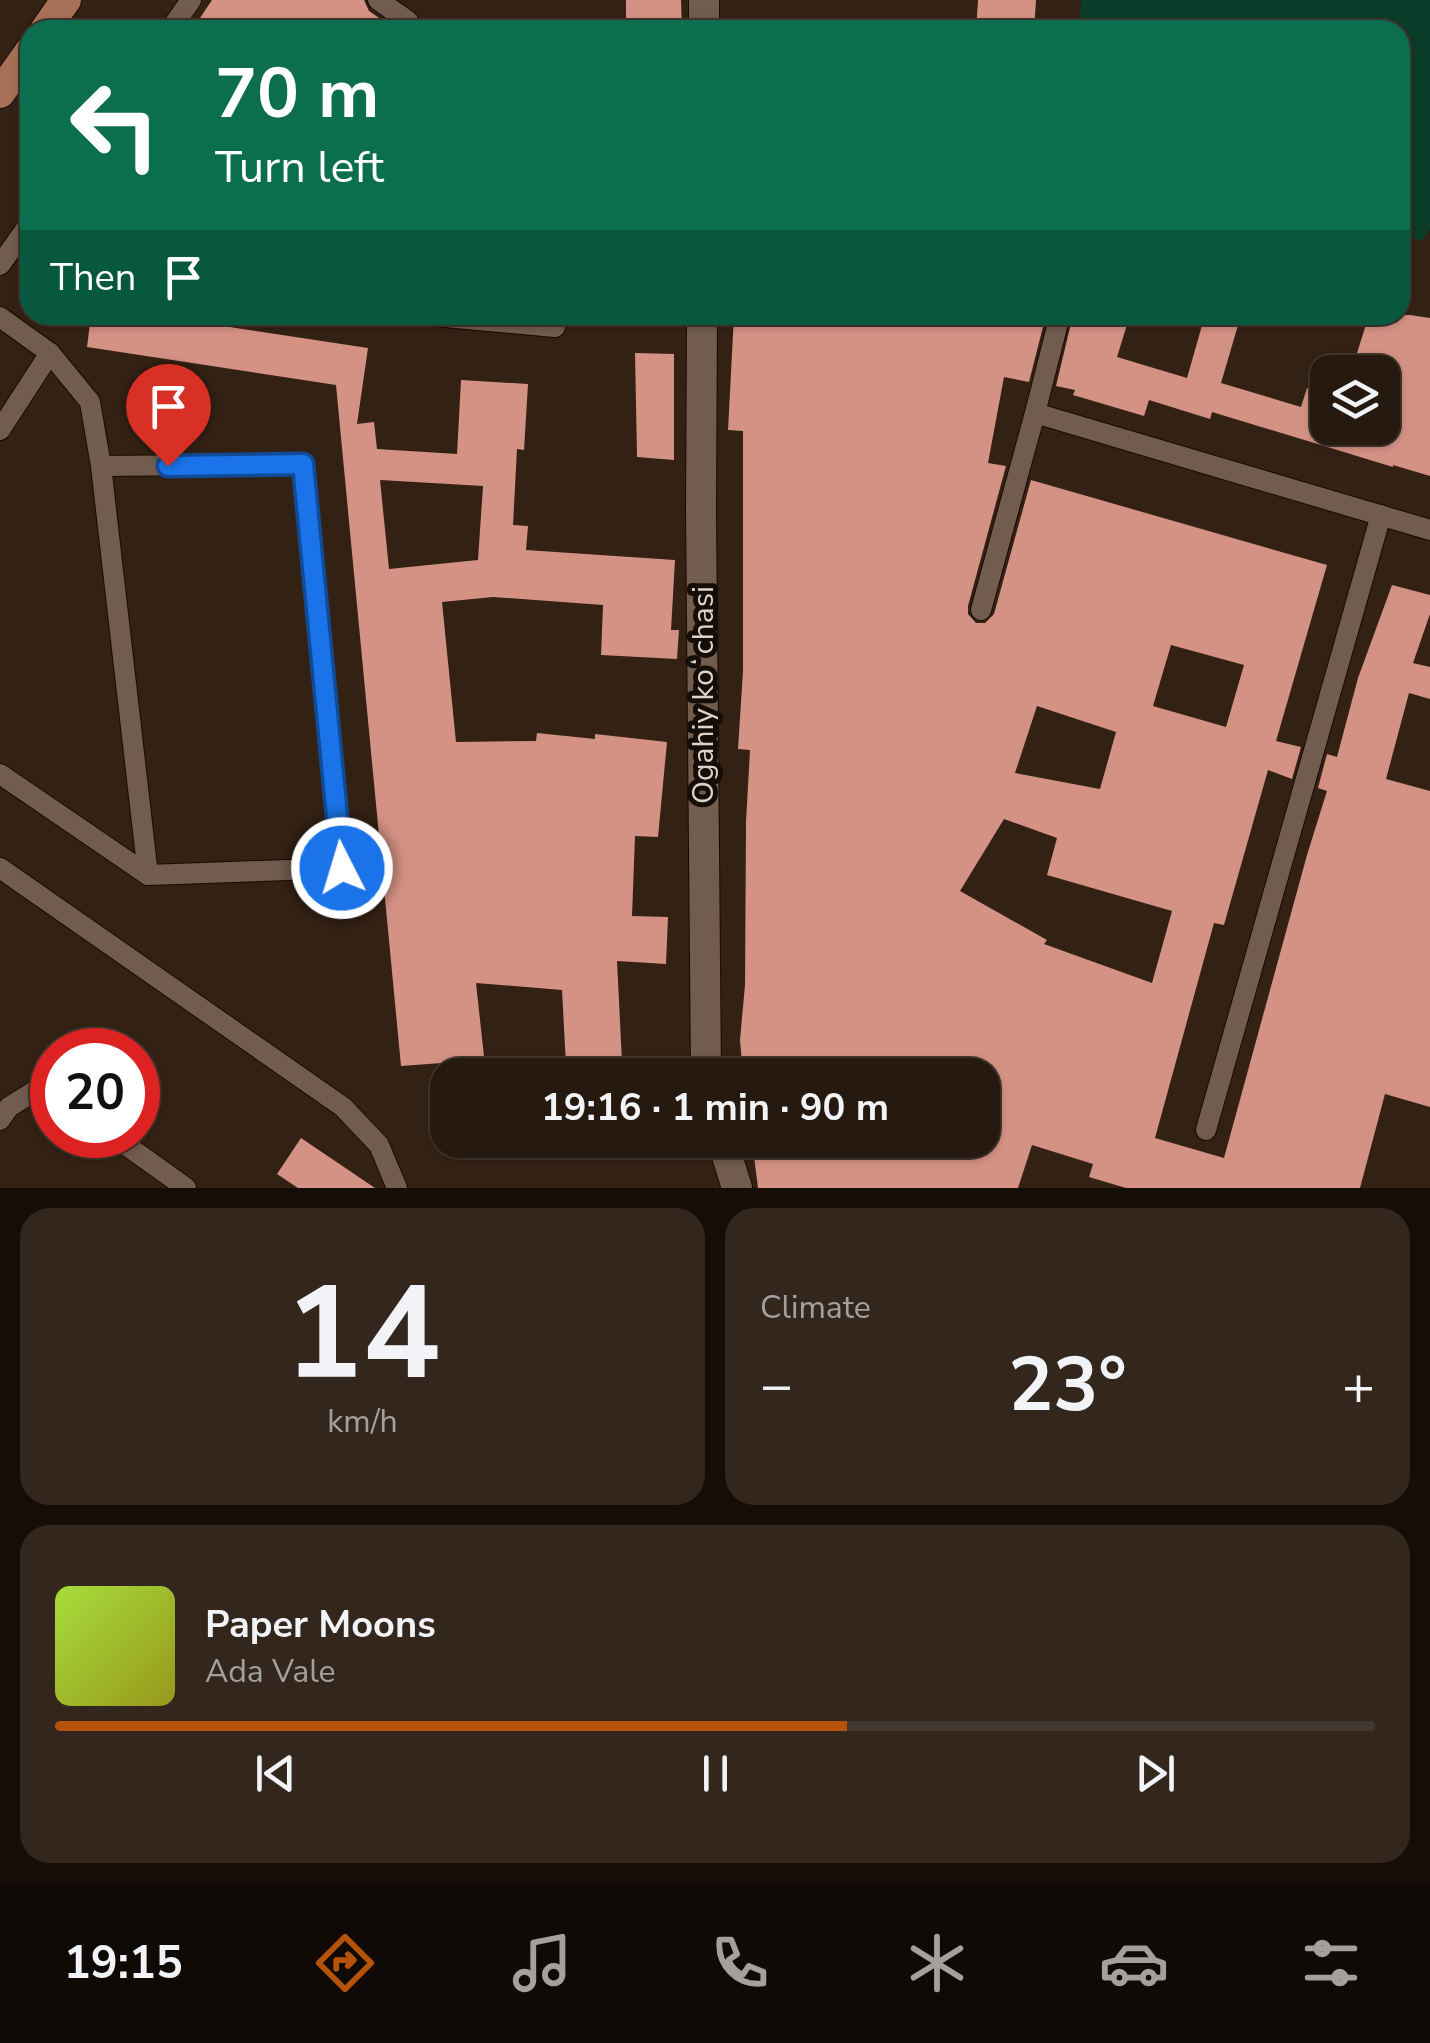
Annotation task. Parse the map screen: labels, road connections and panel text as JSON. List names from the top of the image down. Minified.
{"streets":{"street":["Ogahiy koʻchasi"]},"page":{"turn":["70 m","Turn left"],"then":"Then","limit":"20","trip":"19:16 · 1 min · 90 m","tile":[["14","km/h"],"Climate"],"heat":["−","23°","+"],"song":["Paper Moons","Ada Vale"],"tabs":"19:15"}}
